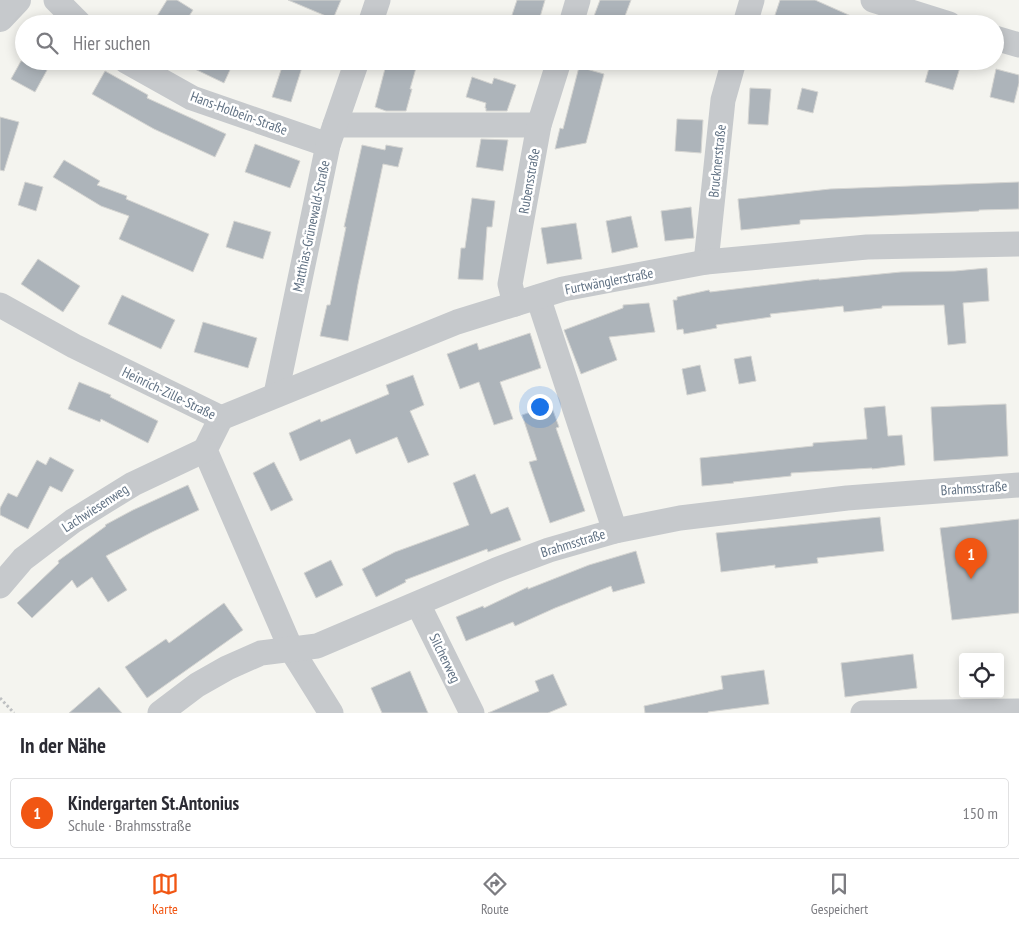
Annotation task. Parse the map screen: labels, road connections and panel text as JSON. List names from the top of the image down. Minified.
{"streets":{"street":["Hans-Holbein-Straße","Brucknerstraße","Rubensstraße","Matthias-Grünewald-Straße","Furtwänglerstraße","Heinrich-Zille-Straße","Brahmsstraße","Lachwiesenweg","Silcherweg"]},"crossings":[["Hans-Holbein-Straße","Rubensstraße"],["Hans-Holbein-Straße","Matthias-Grünewald-Straße"],["Brucknerstraße","Furtwänglerstraße"],["Rubensstraße","Furtwänglerstraße"],["Rubensstraße","Brahmsstraße"],["Matthias-Grünewald-Straße","Furtwänglerstraße"],["Furtwänglerstraße","Heinrich-Zille-Straße"],["Heinrich-Zille-Straße","Lachwiesenweg"],["Brahmsstraße","Silcherweg"]],"page":{"search":"Hier suchen","pins":"1","heading":"In der Nähe","list":[{"mark":"1","name":"Kindergarten St.Antonius","note":"Schule · Brahmsstraße","value":"150 m"}],"nav":["Karte","Route","Gespeichert"]}}
